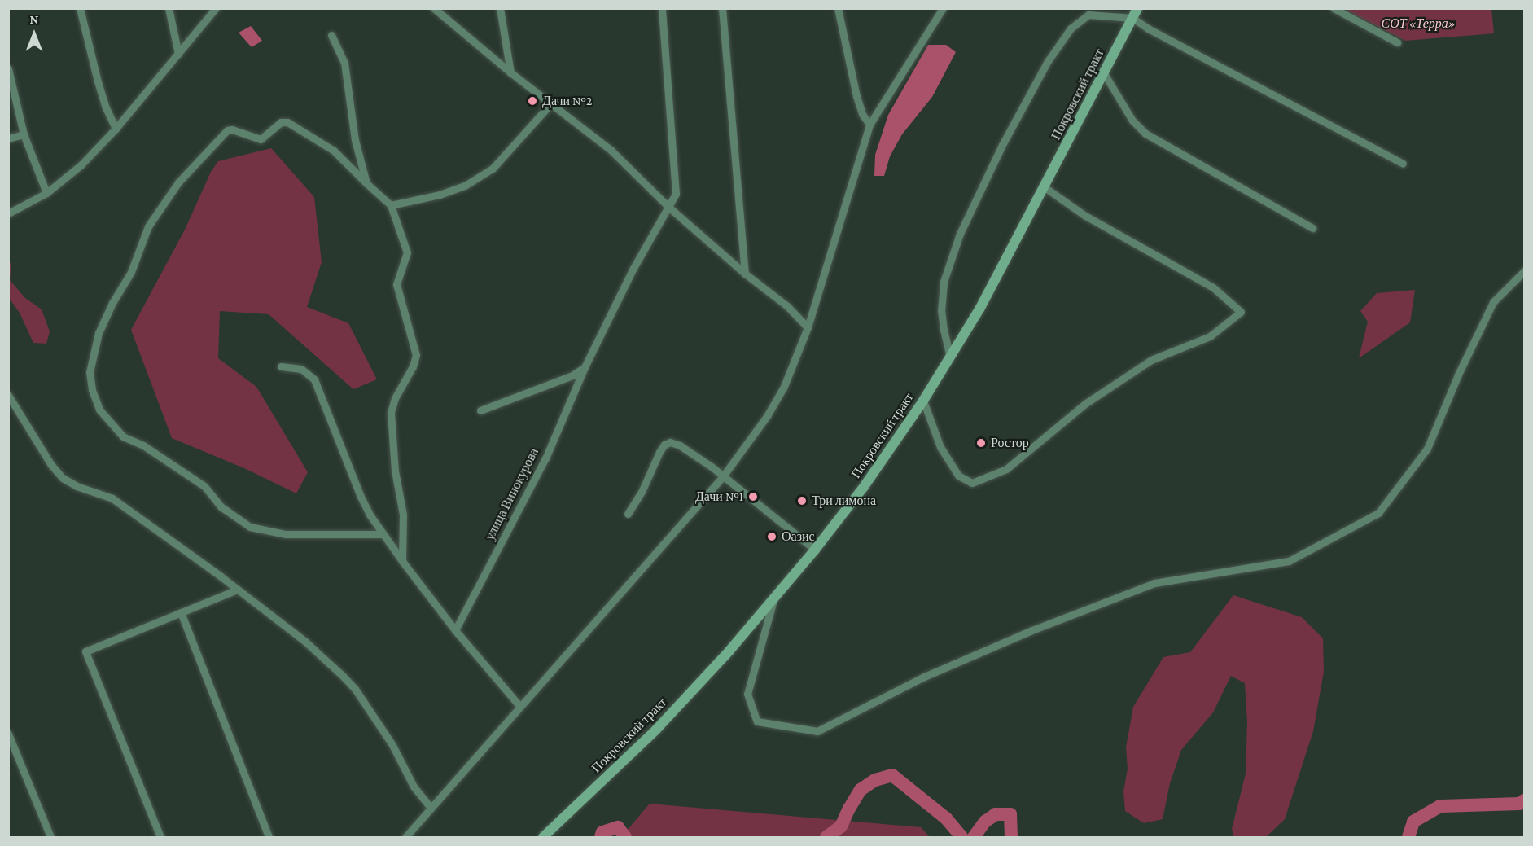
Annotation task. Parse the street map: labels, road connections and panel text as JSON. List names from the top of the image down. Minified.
{"streets":{"main road":["Покровский тракт"],"street":["улица Винокурова"]},"parks":["СОТ «Терра»"],"places":["Дачи №2","Ростор","Дачи №1","Три лимона","Оазис"],"north":"top"}
